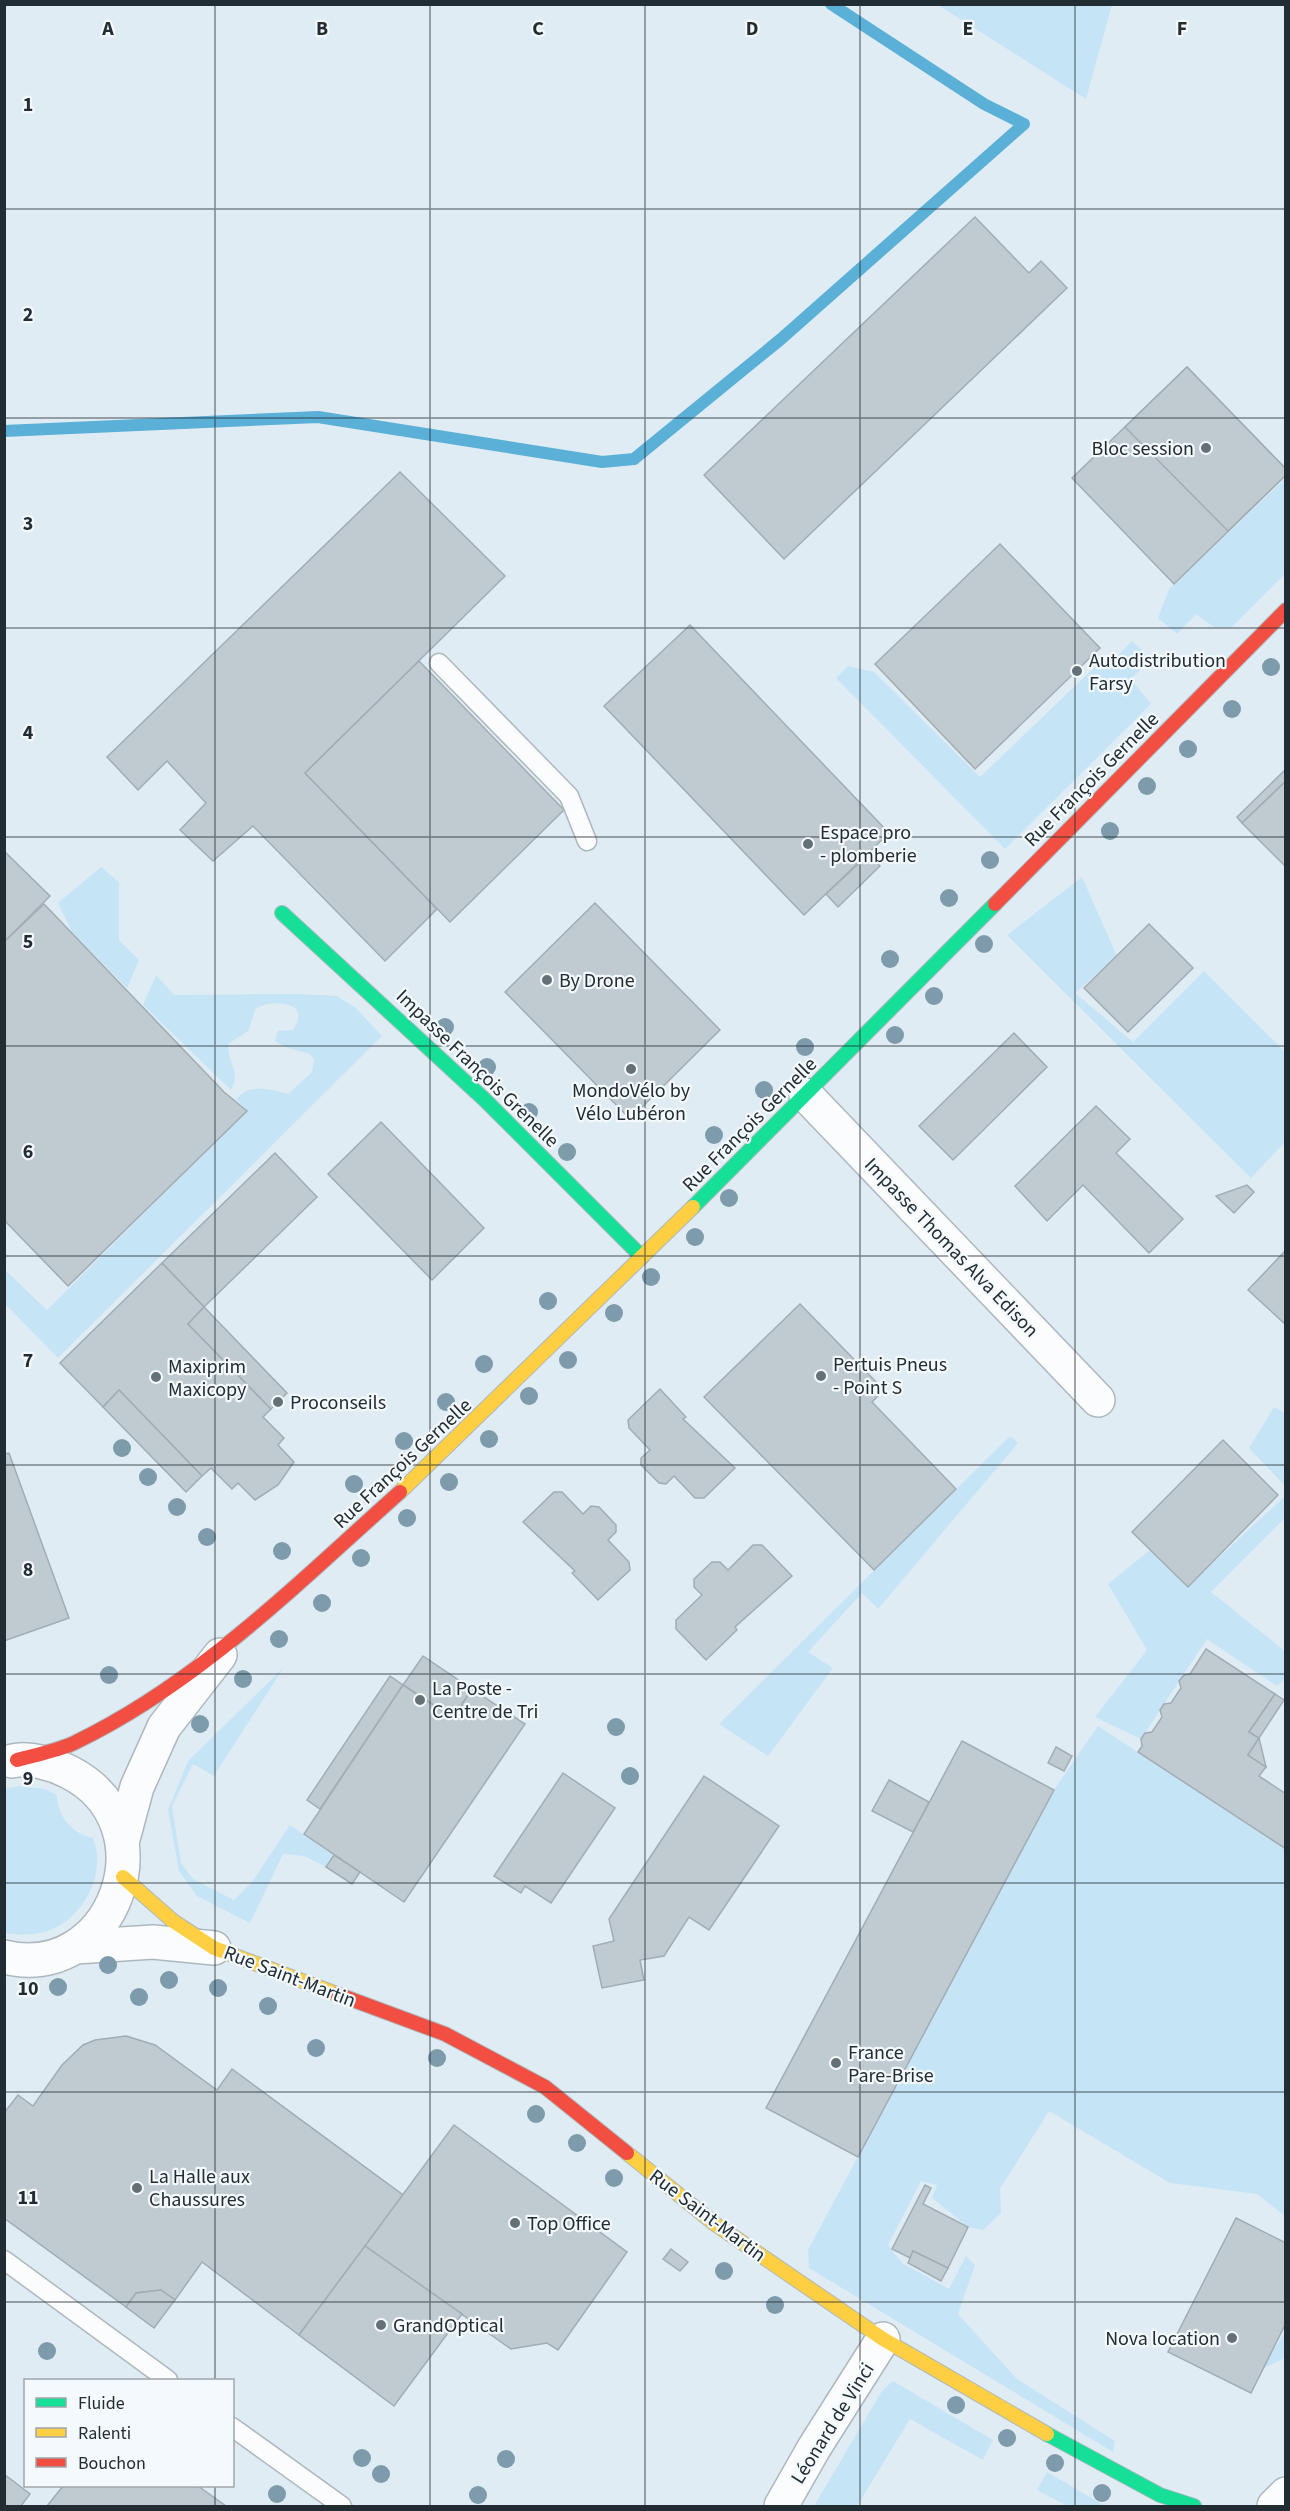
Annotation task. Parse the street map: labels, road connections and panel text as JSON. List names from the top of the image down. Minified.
{"streets":{"street":["Rue François Gernelle","Impasse François Grenelle","Impasse Thomas Alva Edison","Rue Saint-Martin","Léonard de Vinci"]},"crossings":[["Rue François Gernelle","Impasse François Grenelle"],["Rue François Gernelle","Impasse Thomas Alva Edison"],["Rue Saint-Martin","Léonard de Vinci"]],"places":["Bloc session","Autodistribution Farsy","Espace pro - plomberie","By Drone","MondoVélo by Vélo Lubéron","Pertuis Pneus - Point S","Maxiprim Maxicopy","Proconseils","La Poste - Centre de Tri","France Pare-Brise","La Halle aux Chaussures","Top Office","GrandOptical","Nova location"],"legend":["Fluide","Ralenti","Bouchon"],"grid":{"columns":["A","B","C","D","E","F"],"rows":["1","2","3","4","5","6","7","8","9","10","11"]}}
